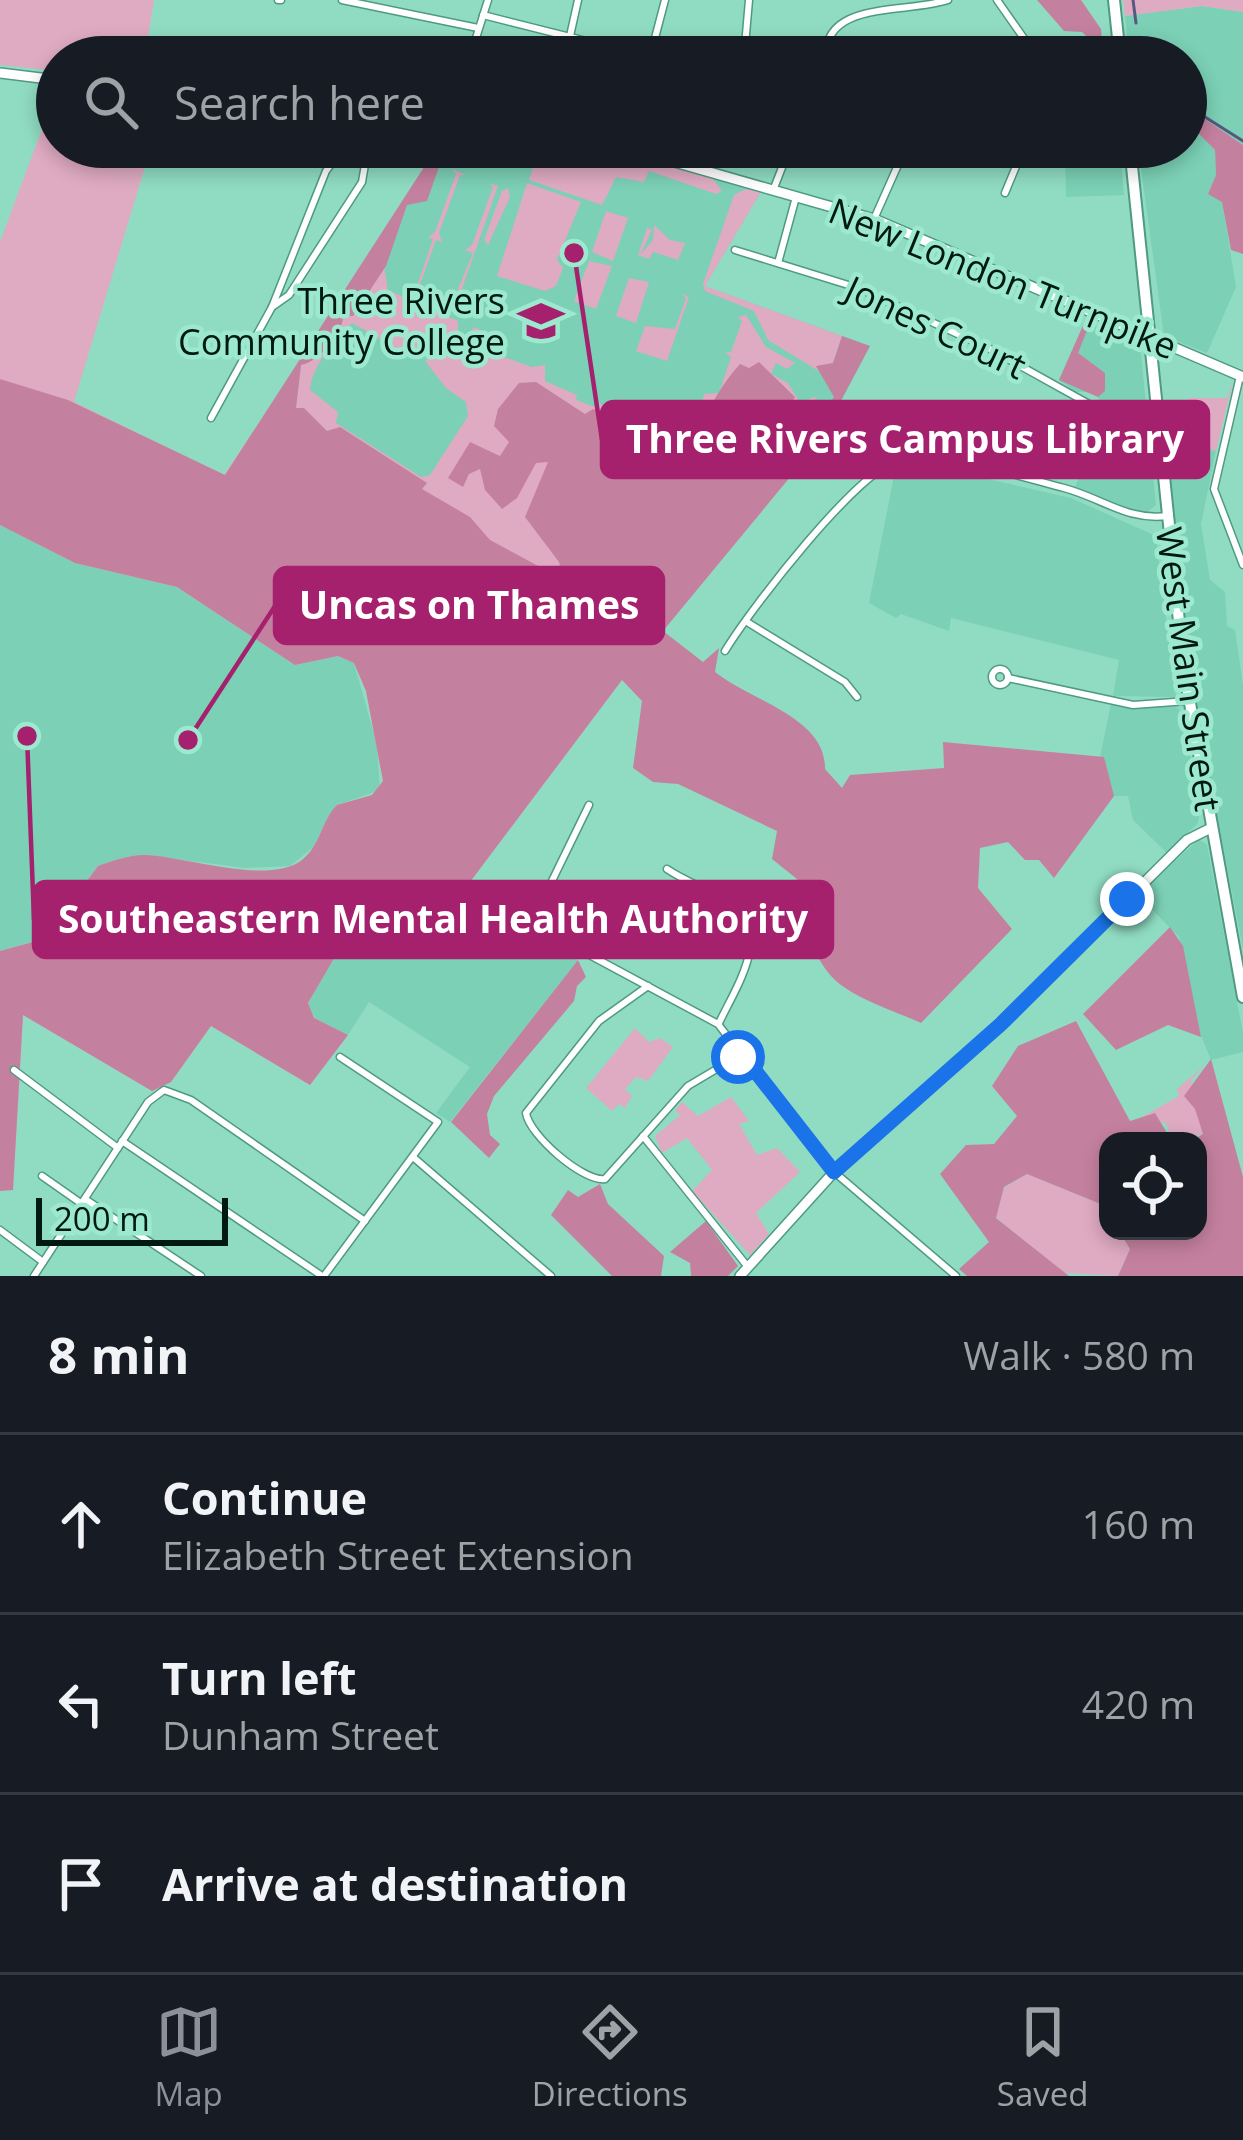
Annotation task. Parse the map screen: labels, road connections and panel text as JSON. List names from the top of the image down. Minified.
{"streets":{"main road":["New London Turnpike","West Main Street"],"street":["Jones Court"]},"crossings":[["New London Turnpike","West Main Street"]],"places":{"other":["Three Rivers Campus Library","Southeastern Mental Health Authority","Uncas on Thames"],"school or university":["Three Rivers Community College"]},"scale_bar":"200 m","page":{"search":"Search here","scale":"200 m","heading":["8 min","Walk · 580 m"],"list":[["Continue","Elizabeth Street Extension","160 m"],["Turn left","Dunham Street","420 m"],"Arrive at destination"],"nav":["Map","Directions","Saved"]}}
